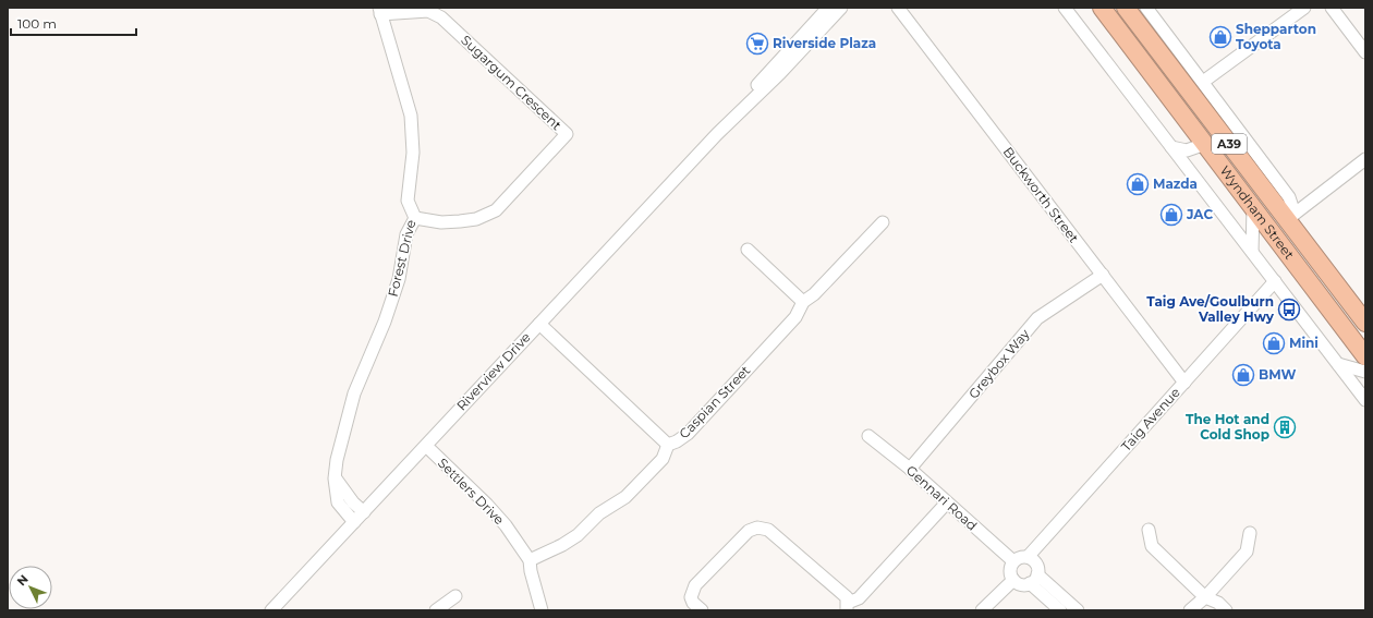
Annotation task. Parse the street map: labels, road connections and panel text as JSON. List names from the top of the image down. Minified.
{"streets":{"highway":["A39","Wyndham Street"],"street":["Sugargum Crescent","Buckworth Street","Forest Drive","Greybox Way","Riverview Drive","Caspian Street","Taig Avenue","Settlers Drive","Gennari Road"]},"crossings":[["Sugargum Crescent","Forest Drive"],["Buckworth Street","Greybox Way"],["Buckworth Street","Taig Avenue"],["Forest Drive","Riverview Drive"],["Greybox Way","Gennari Road"],["Riverview Drive","Settlers Drive"],["Caspian Street","Settlers Drive"],["Taig Avenue","Gennari Road"]],"places":{"shop":["Shepparton Toyota","Mazda","JAC","Mini","BMW"],"supermarket":["Riverside Plaza"],"bus stop":["Taig Ave/Goulburn Valley Hwy"],"building":["The Hot and Cold Shop"]},"scale_bar":"100 m","north":"top left"}
